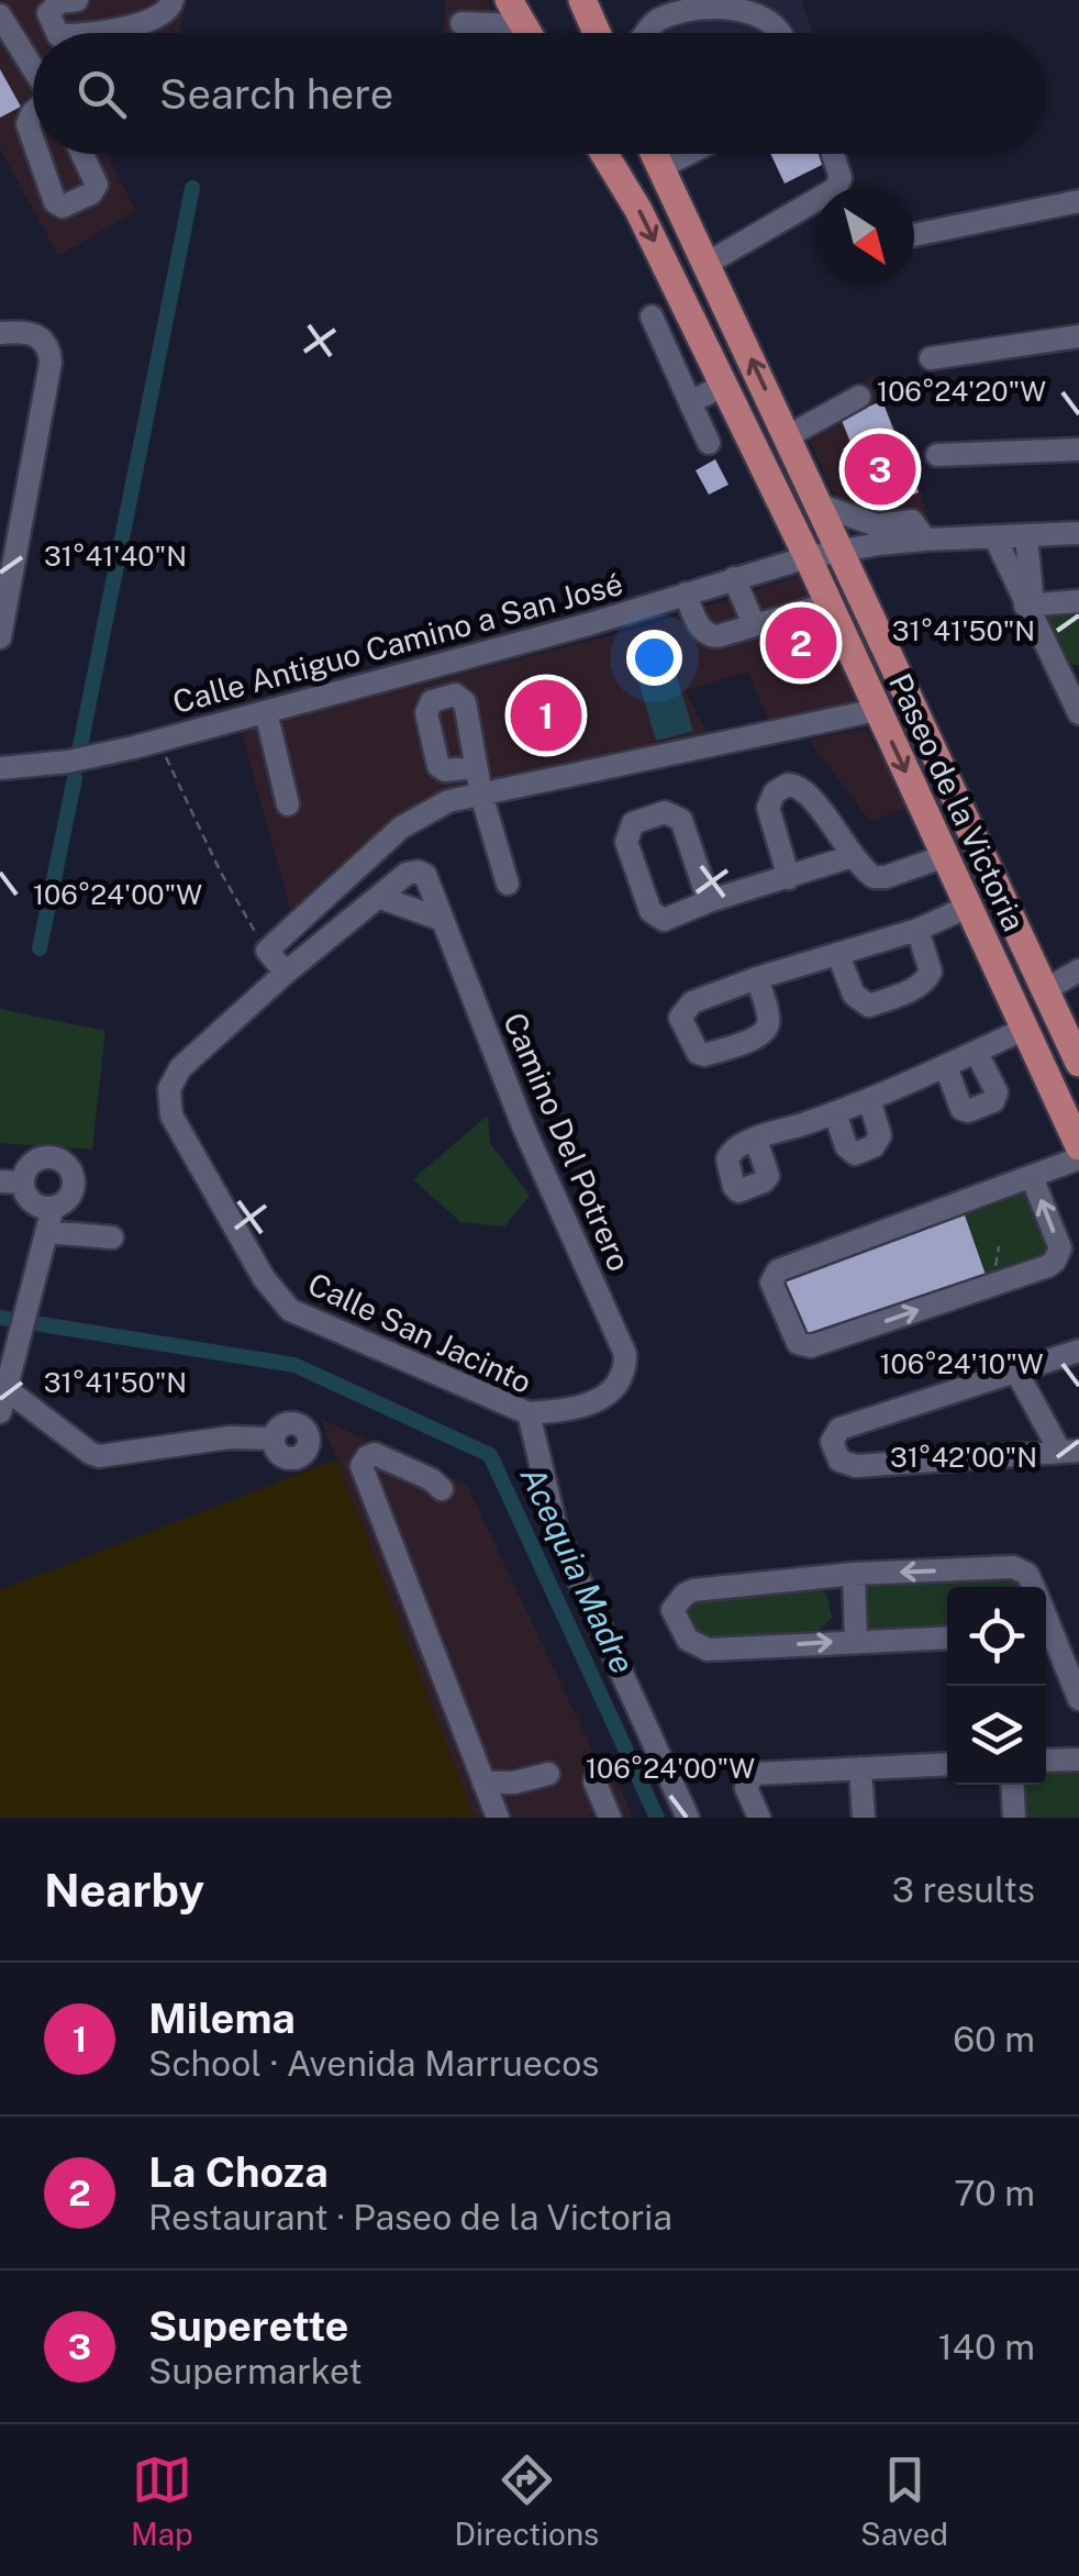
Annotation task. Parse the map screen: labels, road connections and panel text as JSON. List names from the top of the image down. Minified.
{"streets":{"main road":["Paseo de la Victoria"],"street":["Calle Antiguo Camino a San José","Camino Del Potrero","Calle San Jacinto"]},"crossings":[["Calle Antiguo Camino a San José","Paseo de la Victoria"],["Camino Del Potrero","Calle San Jacinto"]],"water":["Acequia Madre"],"north":"bottom right","page":{"search":"Search here","pins":["3","2","1"],"heading":["Nearby","3 results"],"list":[{"mark":"1","name":"Milema","note":"School · Avenida Marruecos","value":"60 m"},{"mark":"2","name":"La Choza","note":"Restaurant · Paseo de la Victoria","value":"70 m"},{"mark":"3","name":"Superette","note":"Supermarket","value":"140 m"}],"nav":["Map","Directions","Saved"]},"coordinates":["106°24'20\"W","31°41'40\"N","31°41'50\"N","106°24'00\"W","106°24'10\"W","31°42'00\"N"]}
